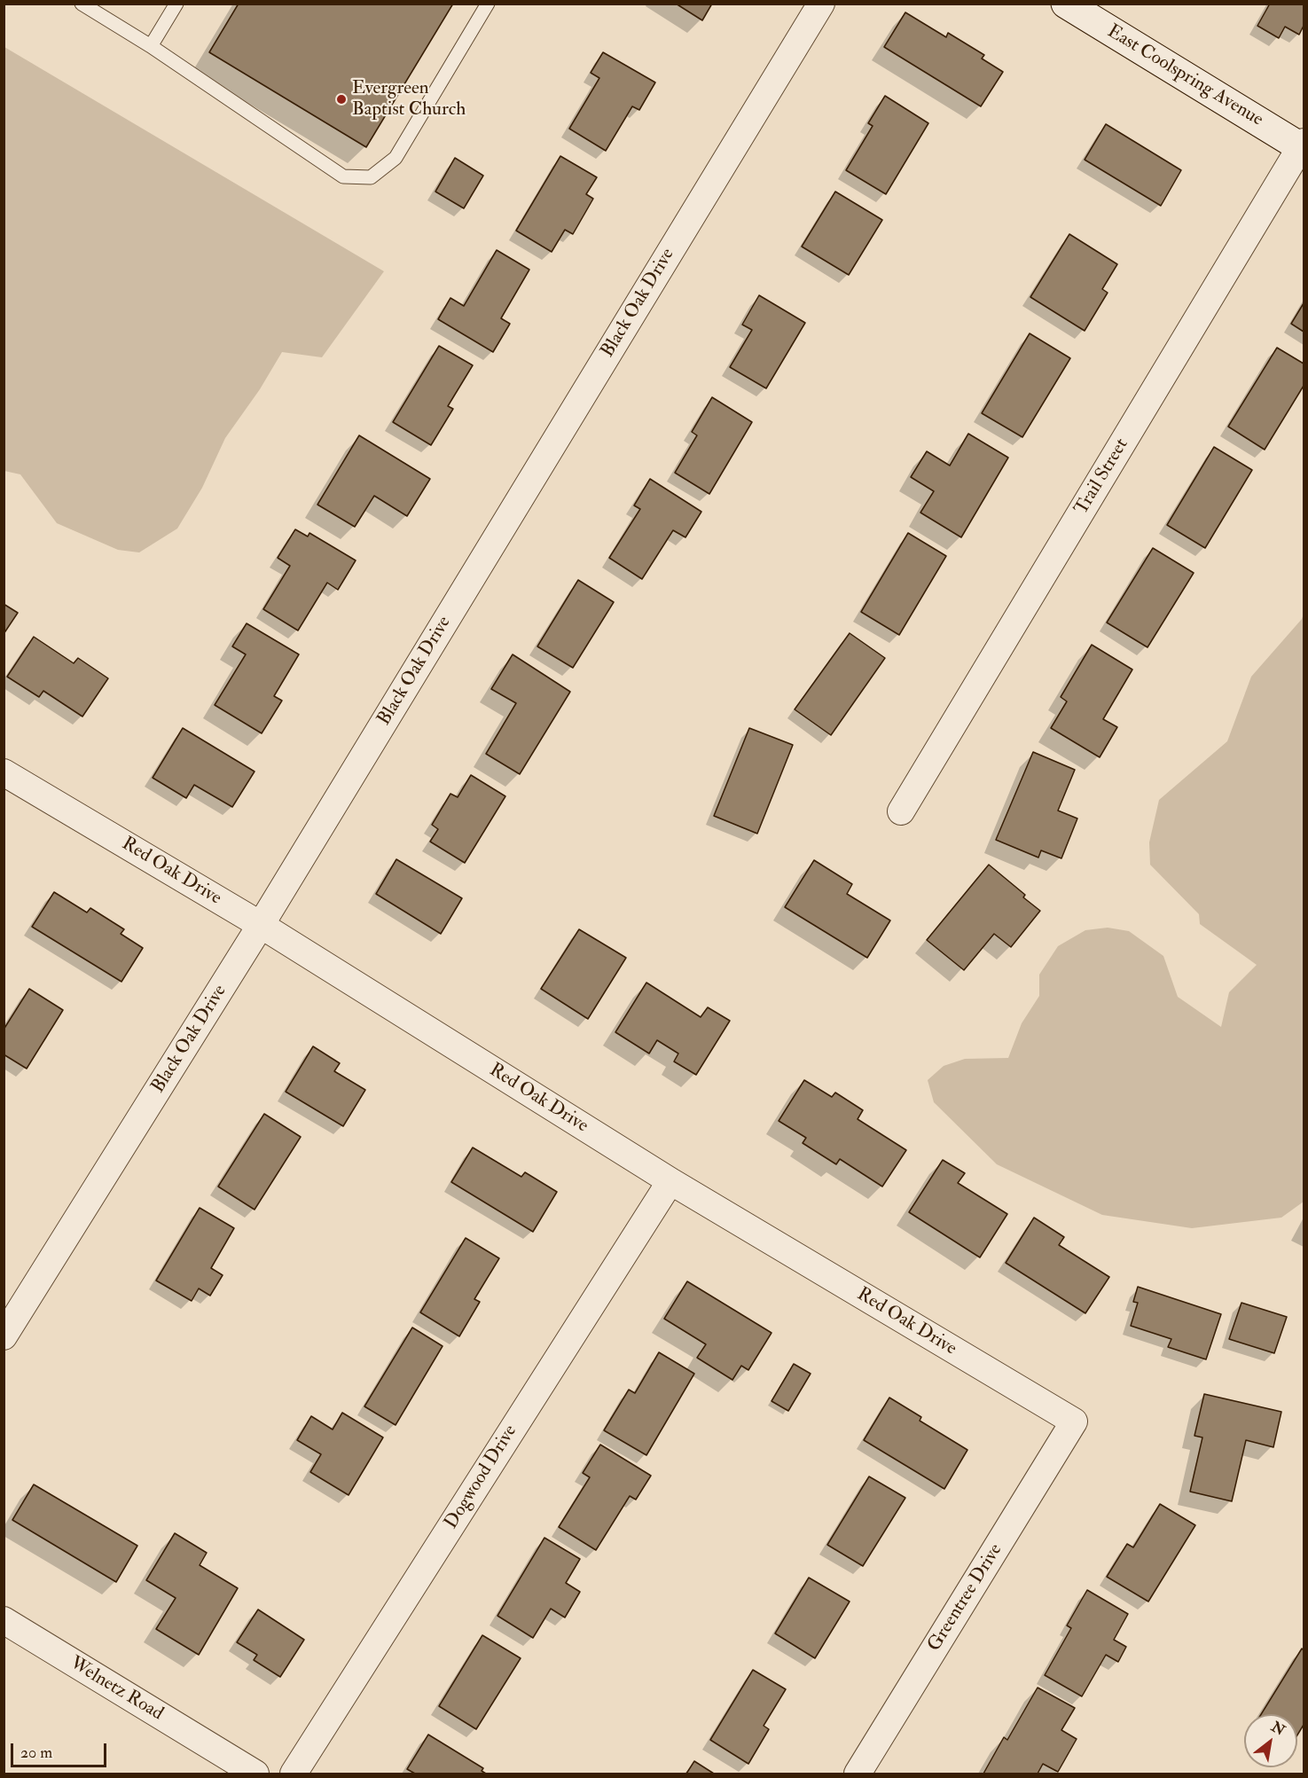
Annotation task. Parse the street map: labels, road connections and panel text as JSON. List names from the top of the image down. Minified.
{"streets":{"street":["East Coolspring Avenue","Black Oak Drive","Trail Street","Red Oak Drive","Dogwood Drive","Greentree Drive","Welnetz Road"]},"crossings":[["East Coolspring Avenue","Trail Street"],["Black Oak Drive","Red Oak Drive"],["Red Oak Drive","Dogwood Drive"],["Red Oak Drive","Greentree Drive"]],"places":["Evergreen Baptist Church"],"scale_bar":"20 m","north":"top right"}
